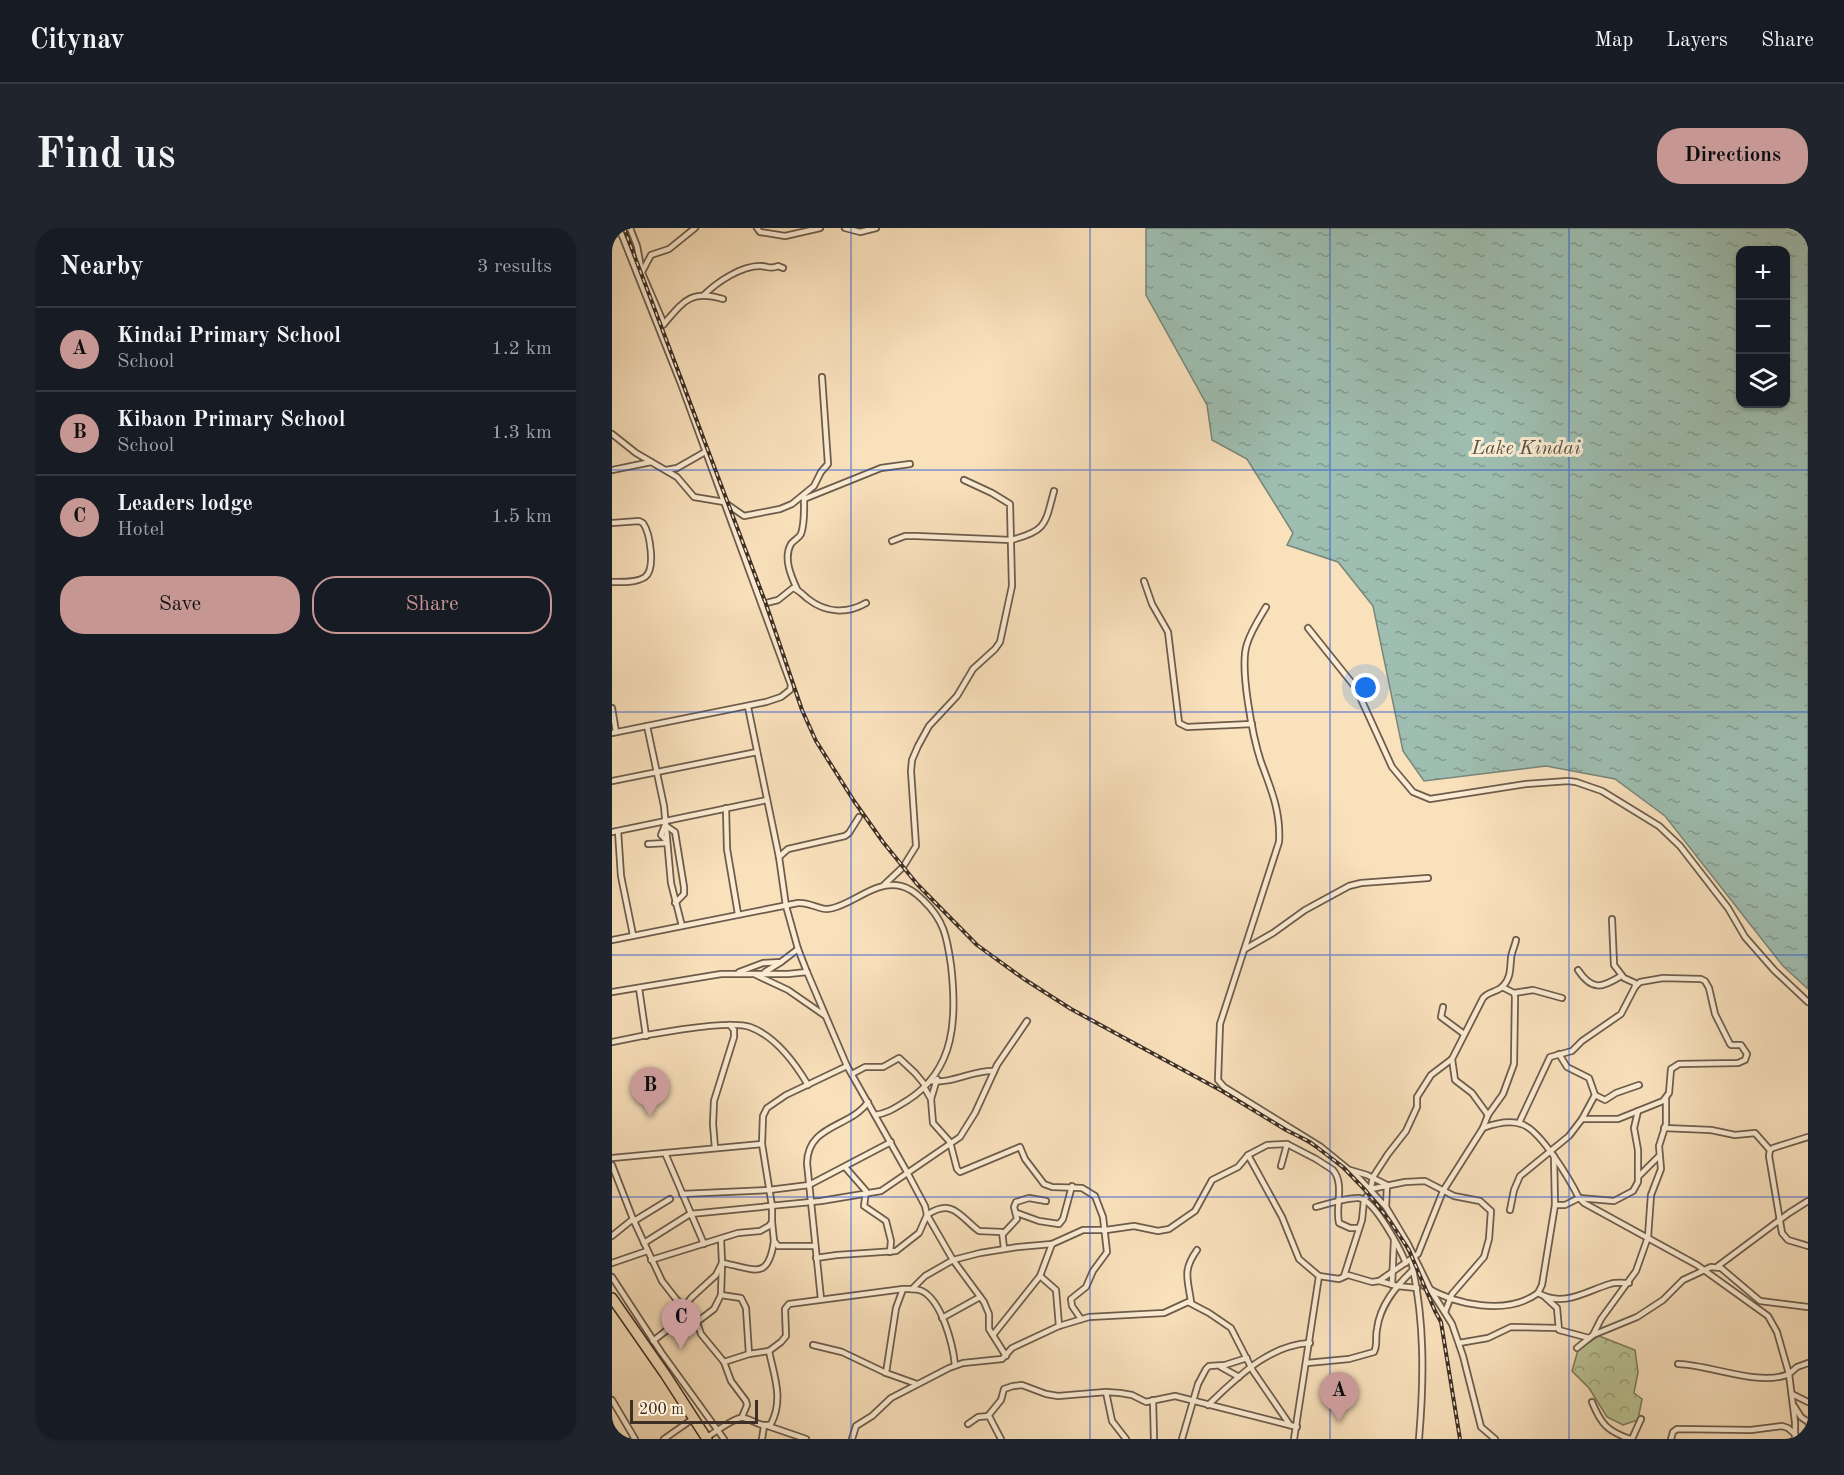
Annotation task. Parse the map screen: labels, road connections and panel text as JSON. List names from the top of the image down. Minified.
{"water":["Lake Kindai"],"scale_bar":"200 m","page":{"header":"Citynav","nav":["Map","Layers","Share"],"buttons":["Directions",["Save","Share"]],"title":"Find us","heading":["Nearby","3 results"],"map_buttons":["+","−"],"list":[{"mark":"A","name":"Kindai Primary School","note":"School","value":"1.2 km"},{"mark":"B","name":"Kibaon Primary School","note":"School","value":"1.3 km"},{"mark":"C","name":"Leaders lodge","note":"Hotel","value":"1.5 km"}],"pins":["B","C","A"],"scale":"200 m"}}
